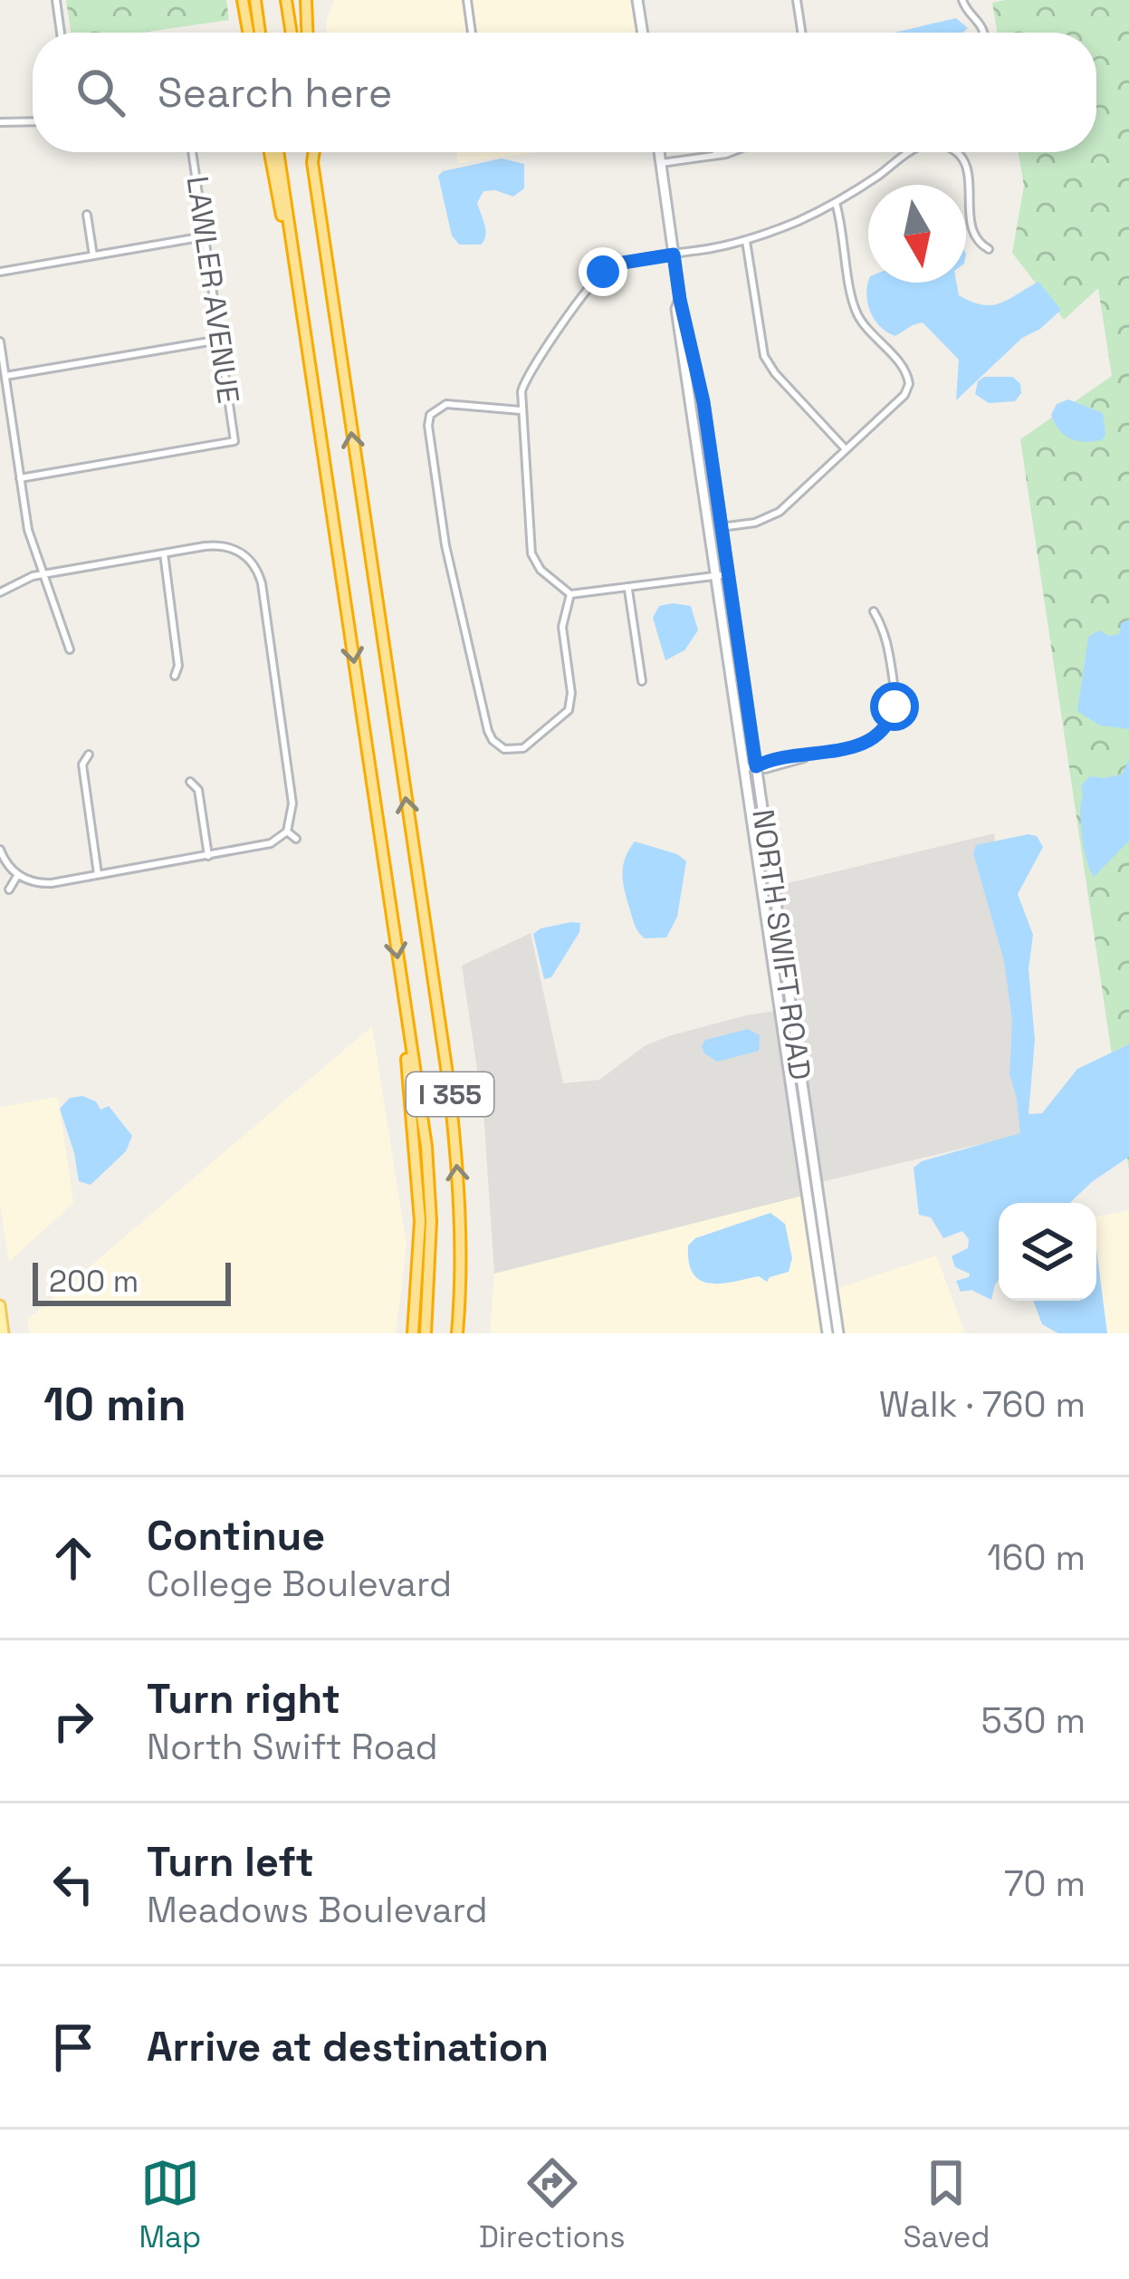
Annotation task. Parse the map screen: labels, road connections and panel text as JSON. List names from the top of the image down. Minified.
{"streets":{"highway":["I 355"],"street":["LAWLER AVENUE","NORTH SWIFT ROAD"]},"scale_bar":"200 m","north":"bottom","page":{"search":"Search here","scale":"200 m","heading":["10 min","Walk · 760 m"],"list":[["Continue","College Boulevard","160 m"],["Turn right","North Swift Road","530 m"],["Turn left","Meadows Boulevard","70 m"],"Arrive at destination"],"nav":["Map","Directions","Saved"]}}
